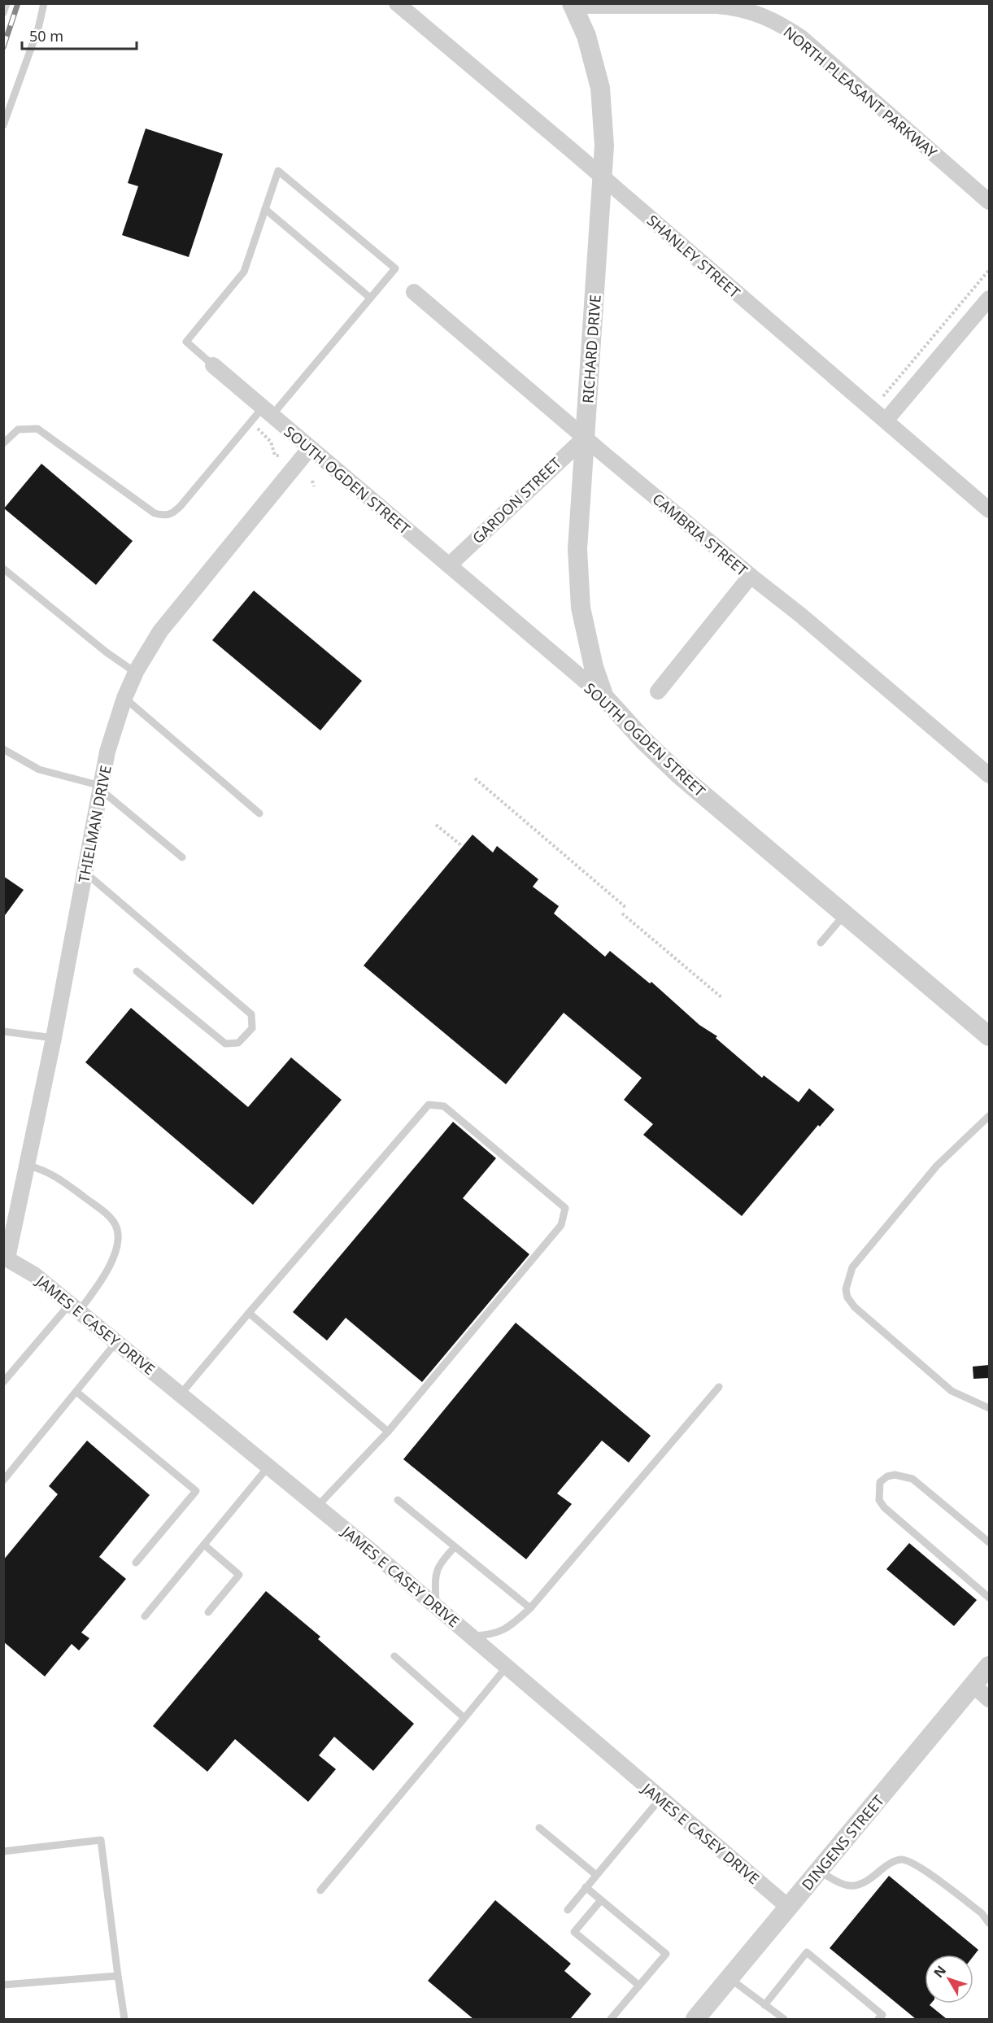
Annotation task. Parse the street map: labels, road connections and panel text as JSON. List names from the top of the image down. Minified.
{"streets":{"street":["NORTH PLEASANT PARKWAY","SHANLEY STREET","RICHARD DRIVE","SOUTH OGDEN STREET","GARDON STREET","CAMBRIA STREET","THIELMAN DRIVE","JAMES E CASEY DRIVE","DINGENS STREET"]},"crossings":[["NORTH PLEASANT PARKWAY","RICHARD DRIVE"],["SHANLEY STREET","RICHARD DRIVE"],["RICHARD DRIVE","SOUTH OGDEN STREET"],["RICHARD DRIVE","GARDON STREET"],["RICHARD DRIVE","CAMBRIA STREET"],["SOUTH OGDEN STREET","GARDON STREET"],["SOUTH OGDEN STREET","THIELMAN DRIVE"],["GARDON STREET","CAMBRIA STREET"],["THIELMAN DRIVE","JAMES E CASEY DRIVE"],["JAMES E CASEY DRIVE","DINGENS STREET"]],"scale_bar":"50 m","north":"top left"}
